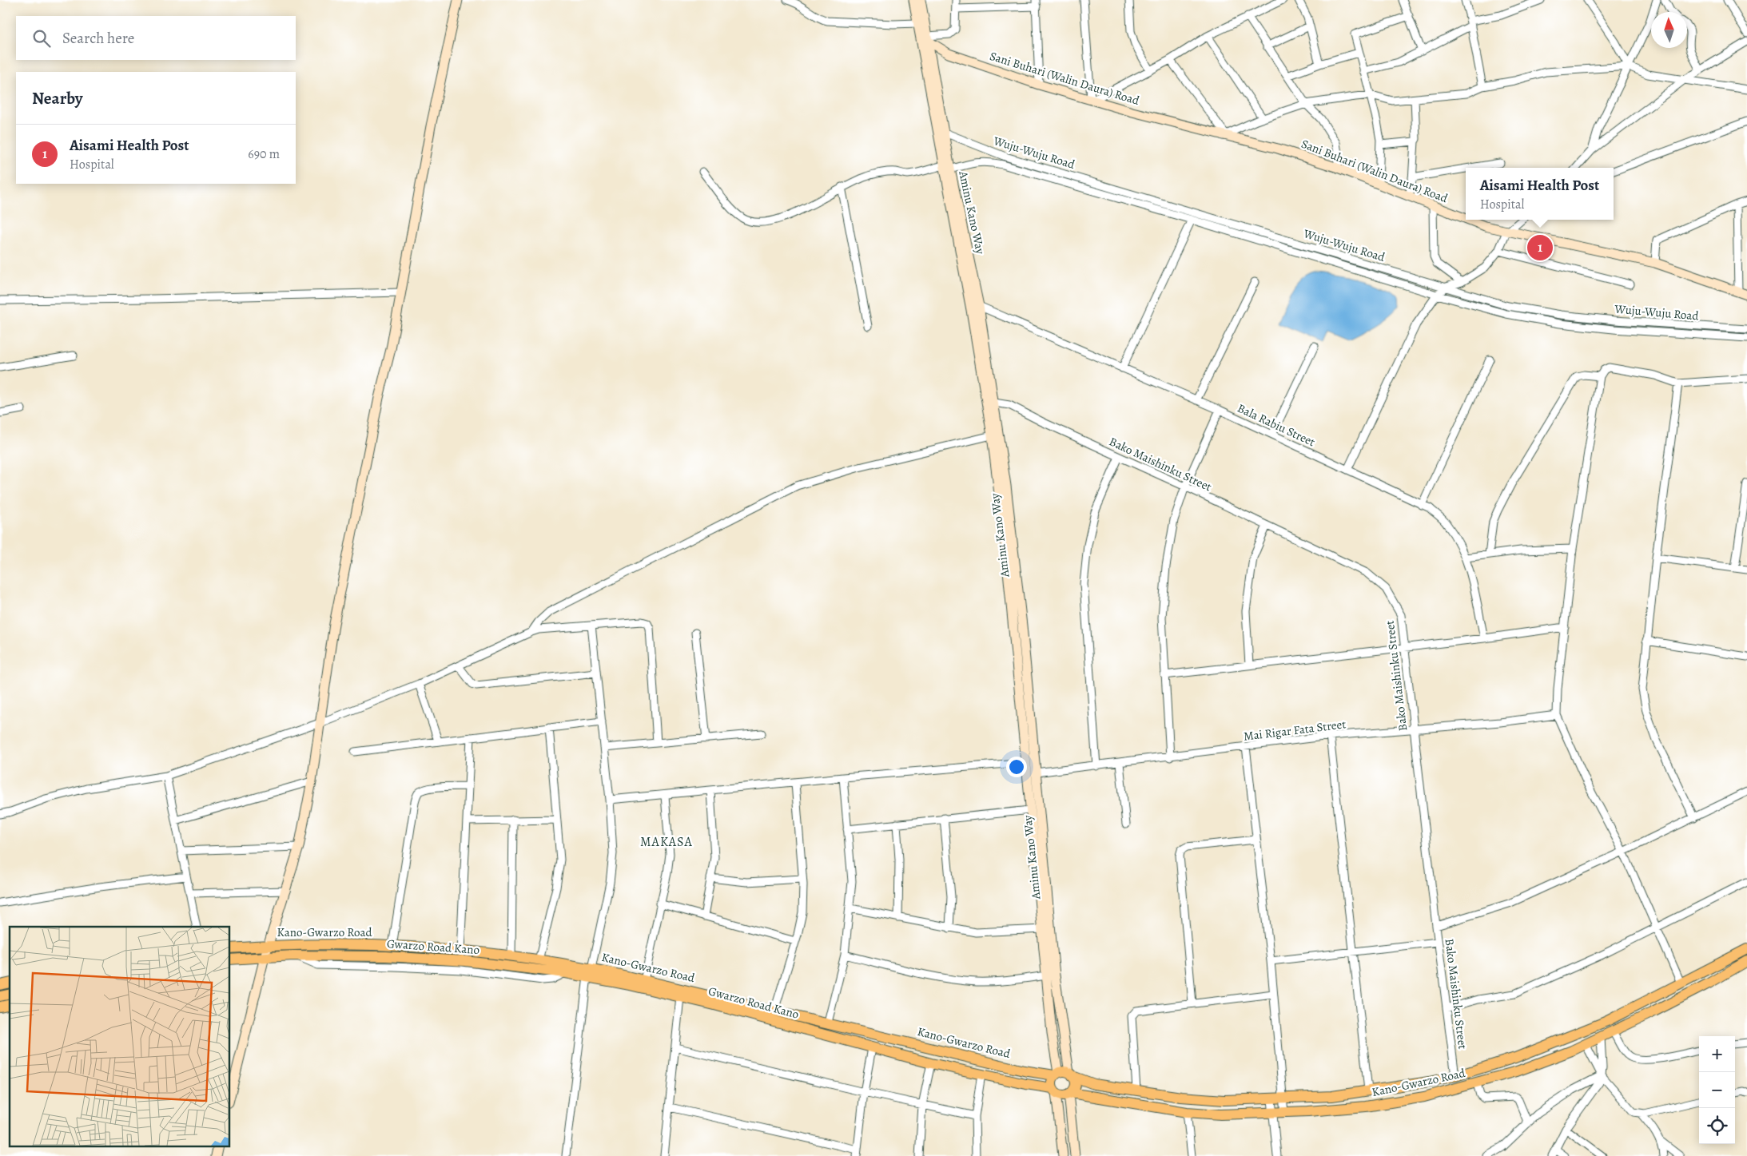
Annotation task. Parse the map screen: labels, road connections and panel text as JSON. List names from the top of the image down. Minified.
{"streets":{"main road":["Sani Buhari (Walin Daura) Road","Aminu Kano Way","Kano-Gwarzo Road","Gwarzo Road Kano"],"street":["Wuju-Wuju Road","Bala Rabiu Street","Bako Maishinku Street","Mai Rigar Fata Street"]},"crossings":[["Sani Buhari (Walin Daura) Road","Aminu Kano Way"],["Wuju-Wuju Road","Aminu Kano Way"],["Aminu Kano Way","Bala Rabiu Street"],["Aminu Kano Way","Bako Maishinku Street"],["Aminu Kano Way","Mai Rigar Fata Street"],["Aminu Kano Way","Kano-Gwarzo Road"],["Aminu Kano Way","Gwarzo Road Kano"],["Bako Maishinku Street","Mai Rigar Fata Street"],["Bako Maishinku Street","Kano-Gwarzo Road"],["Kano-Gwarzo Road","Gwarzo Road Kano"]],"districts":["MAKASA"],"north":"top","page":{"search":"Search here","heading":"Nearby","list":[{"mark":"1","name":"Aisami Health Post","note":"Hospital","value":"690 m"}],"popup":["Aisami Health Post","Hospital"],"pins":"1","map_buttons":["+","−"]}}
